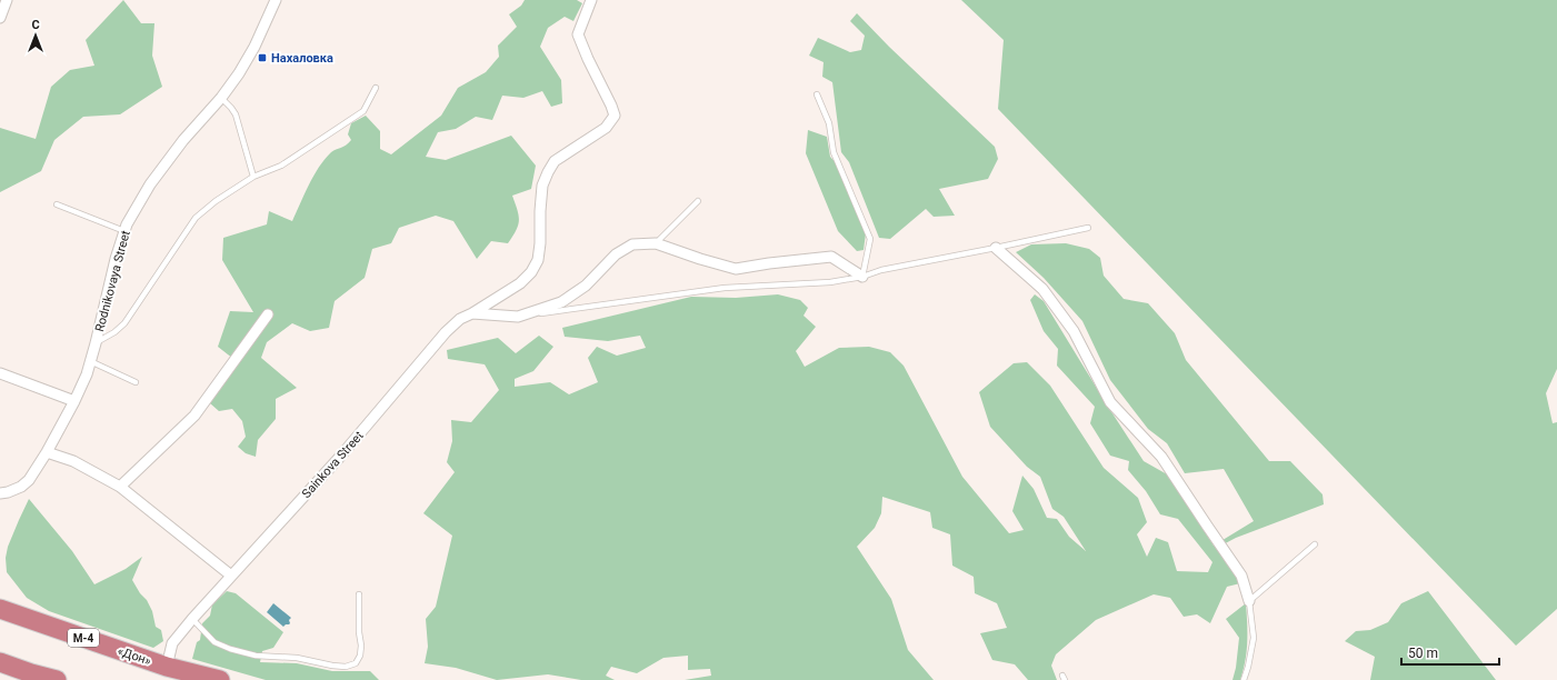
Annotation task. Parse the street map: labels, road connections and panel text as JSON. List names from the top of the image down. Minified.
{"streets":{"highway":["М-4","«Дон»"],"street":["Rodnikovaya Street","Sainkova Street"]},"crossings":[["Sainkova Street","«Дон»"]],"places":{"transit":["Нахаловка"]},"scale_bar":"50 m","north":"top"}
